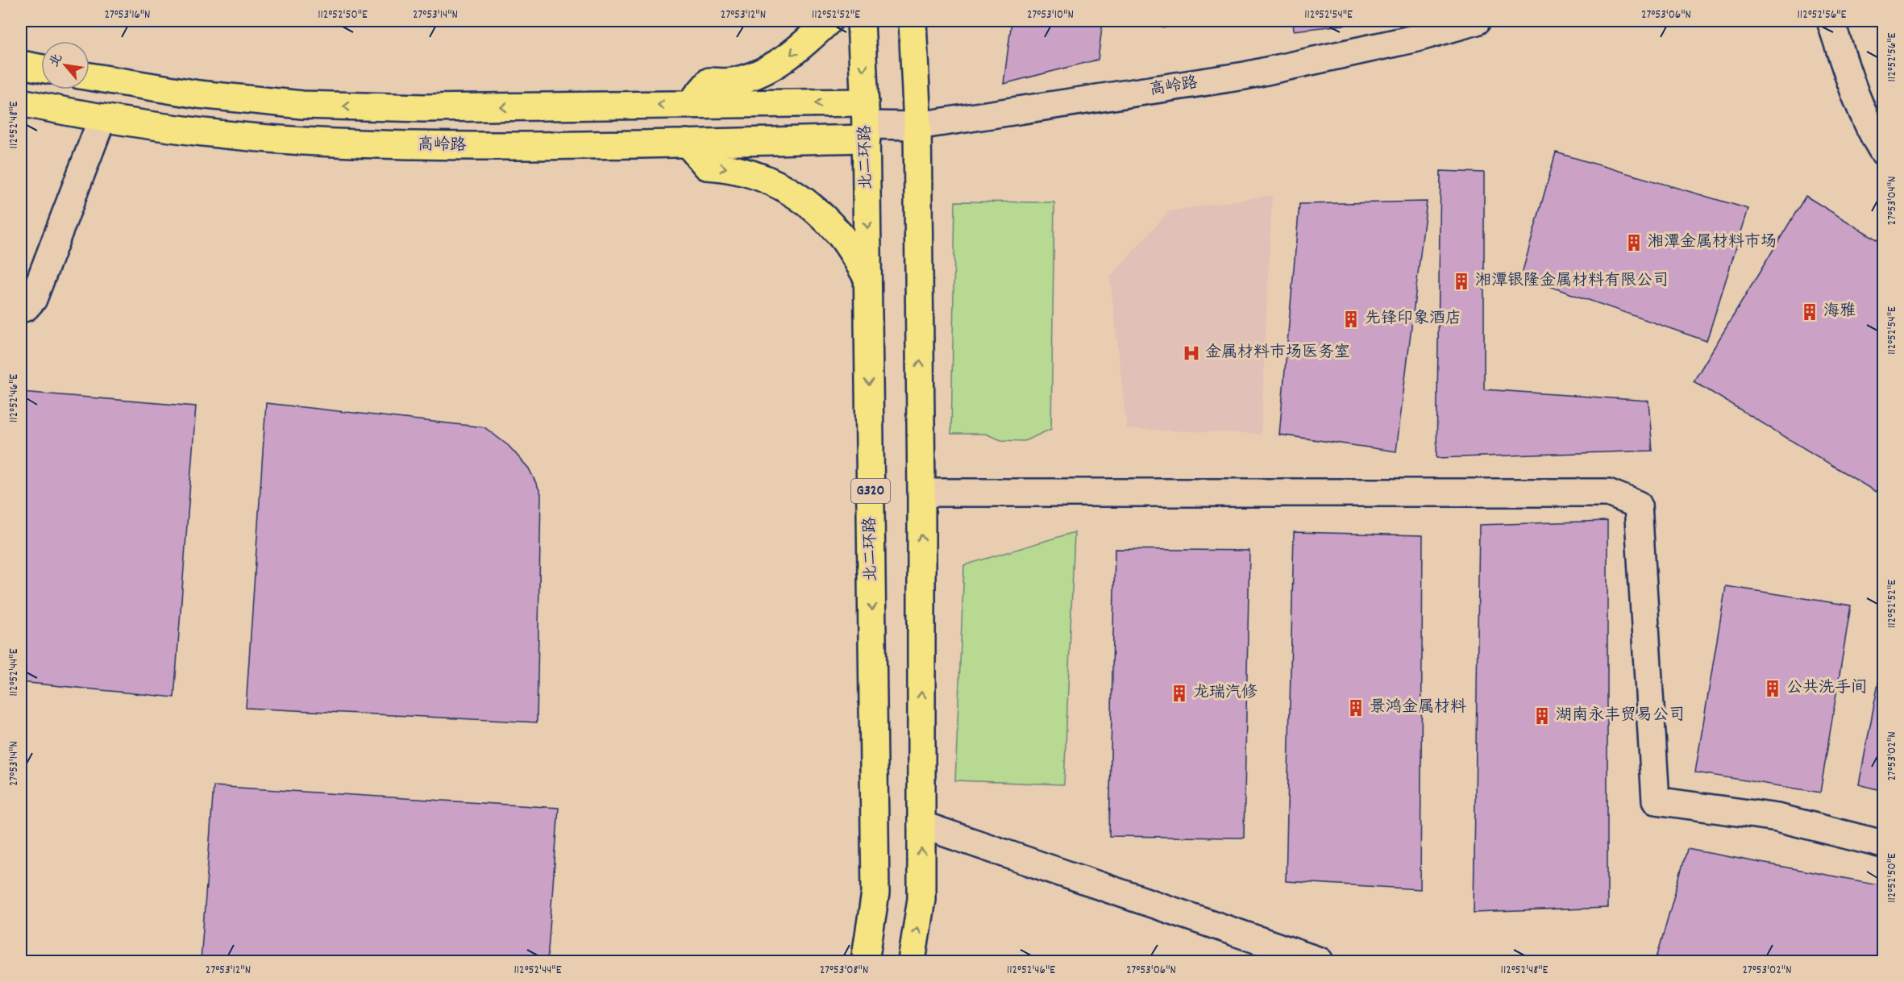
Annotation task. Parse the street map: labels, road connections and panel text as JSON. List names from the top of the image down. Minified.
{"streets":{"main road":["高岭路","北二环路","G320"]},"crossings":[["高岭路","北二环路"]],"places":{"building":["湘潭金属材料市场","湘潭银隆金属材料有限公司","海雅","先锋印象酒店","公共洗手间","龙瑞汽修","景鸿金属材料","湖南永丰贸易公司"],"hospital":["金属材料市场医务室"]},"north":"top left","coordinates":["27°53'16\"N","112°52'50\"E","27°53'14\"N","27°53'12\"N","112°52'52\"E","27°53'10\"N","112°52'54\"E","27°53'06\"N","112°52'56\"E","112°52'48\"E","27°53'04\"N","112°52'46\"E","112°52'44\"E","27°53'02\"N","27°53'08\"N"]}
